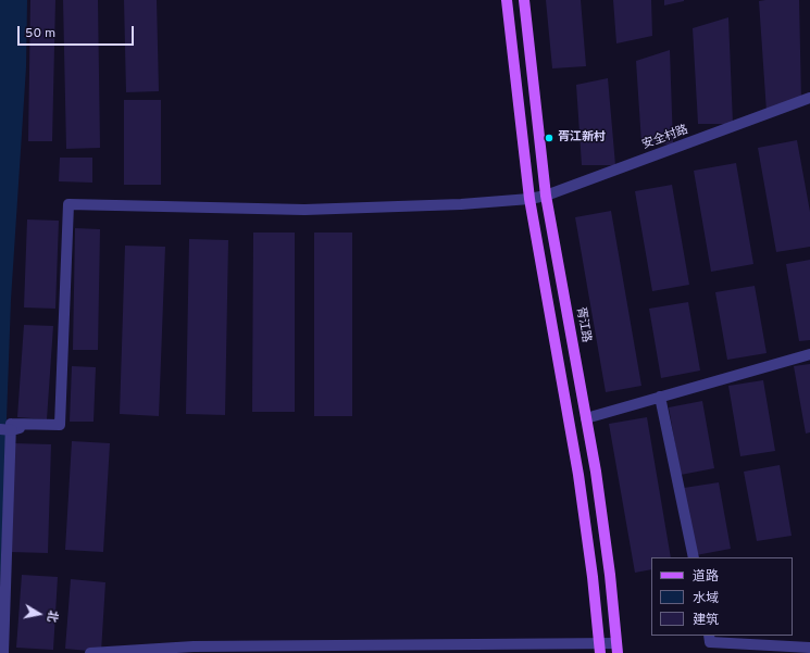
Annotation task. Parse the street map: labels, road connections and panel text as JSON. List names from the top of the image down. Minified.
{"streets":{"main road":["胥江路"],"street":["安全村路"]},"crossings":[["安全村路","胥江路"]],"places":["胥江新村"],"legend":["道路","水域","建筑"],"scale_bar":"50 m","north":"right"}
